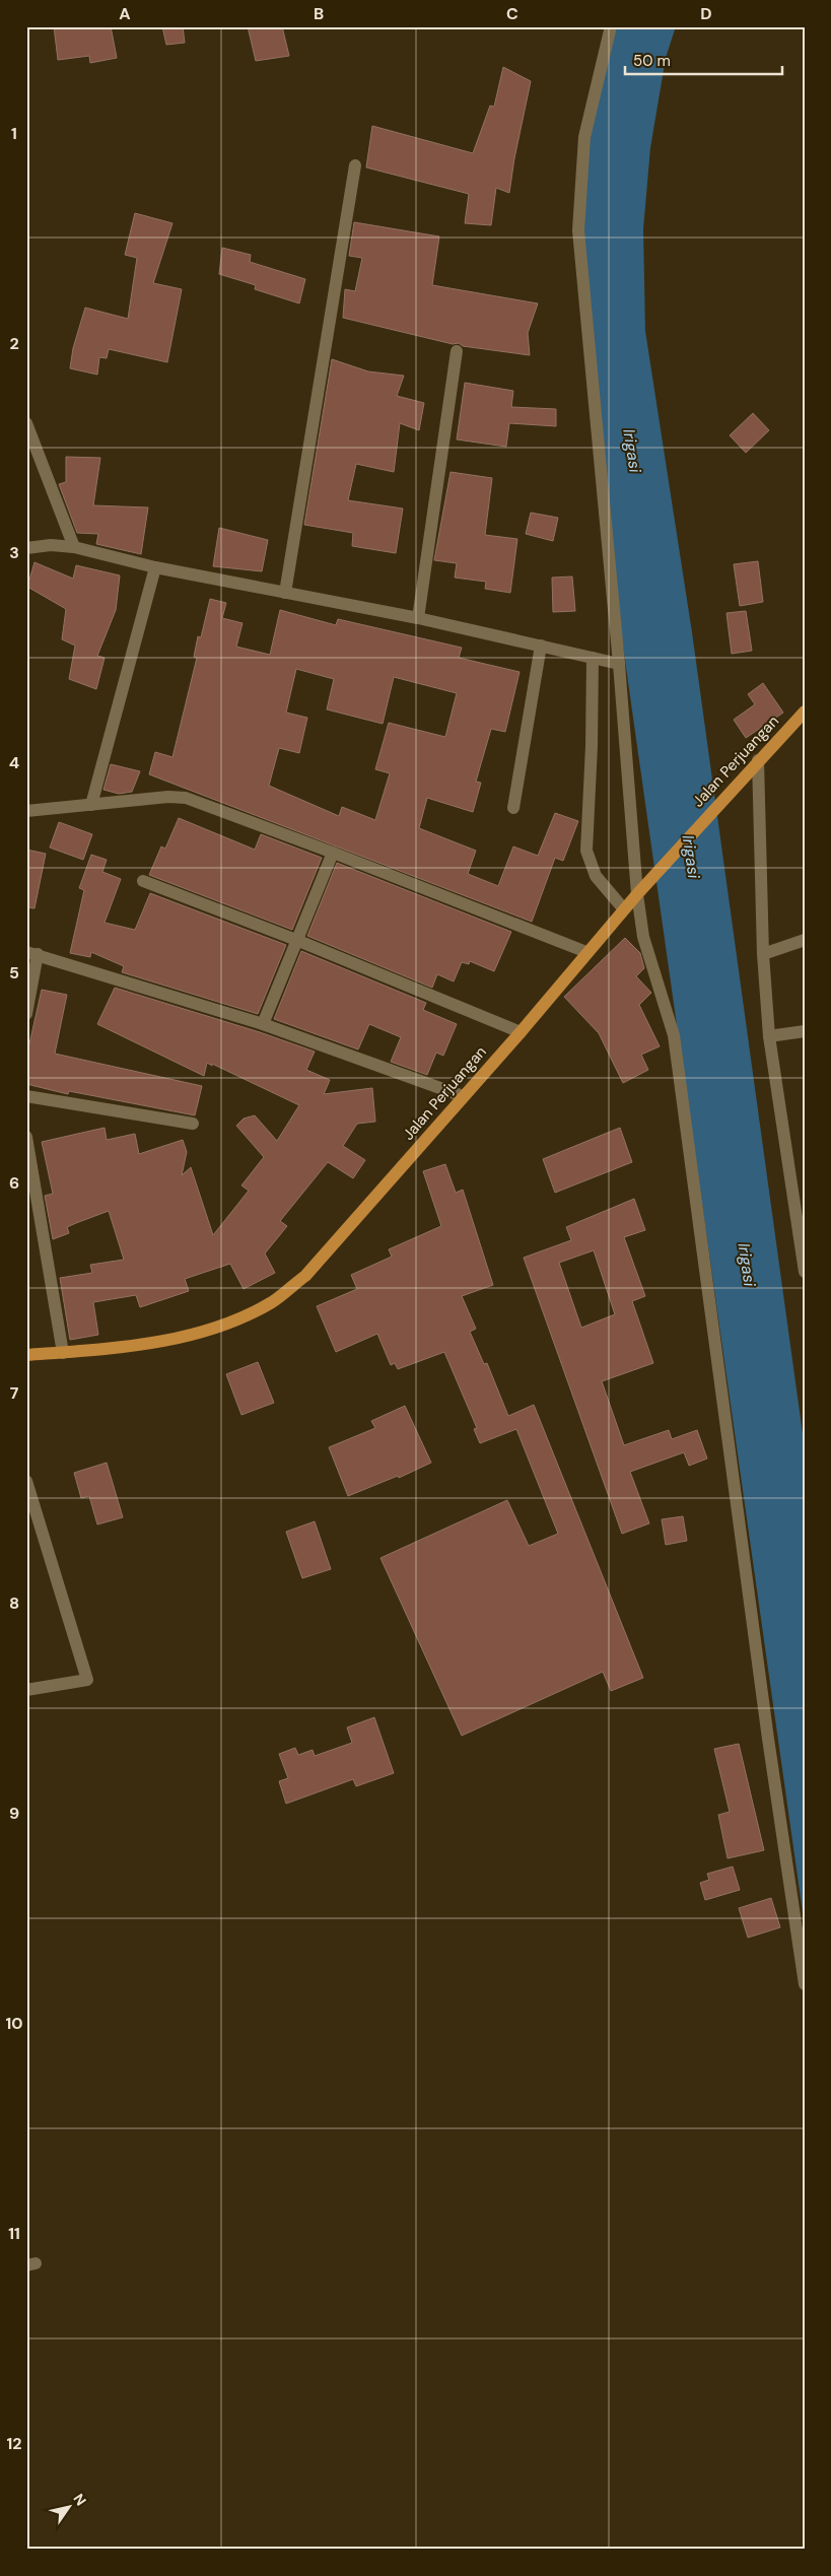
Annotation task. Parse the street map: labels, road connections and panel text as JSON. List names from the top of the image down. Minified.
{"streets":{"main road":["Jalan Perjuangan"]},"water":["Irigasi"],"scale_bar":"50 m","north":"top right","grid":{"columns":["A","B","C","D"],"rows":["1","2","3","4","5","6","7","8","9","10","11","12"]}}
